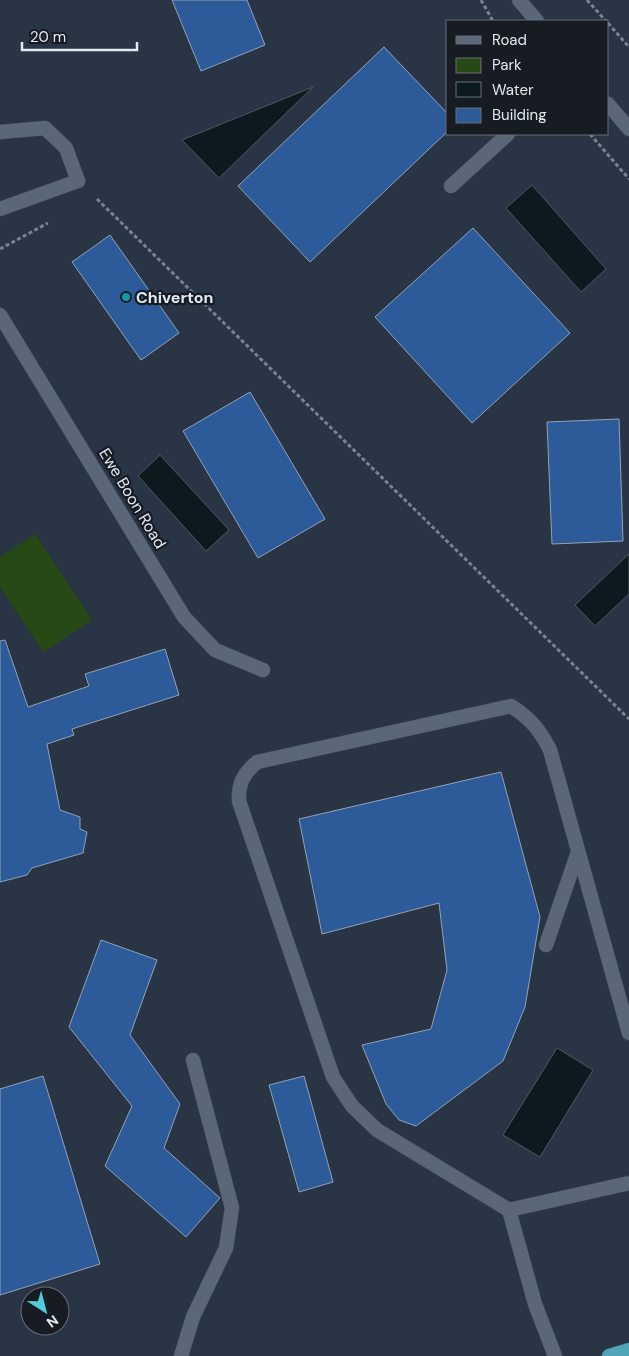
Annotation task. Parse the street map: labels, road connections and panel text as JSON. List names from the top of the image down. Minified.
{"streets":{"street":["Ewe Boon Road"]},"places":["Chiverton"],"legend":["Road","Park","Water","Building"],"scale_bar":"20 m","north":"bottom right"}
